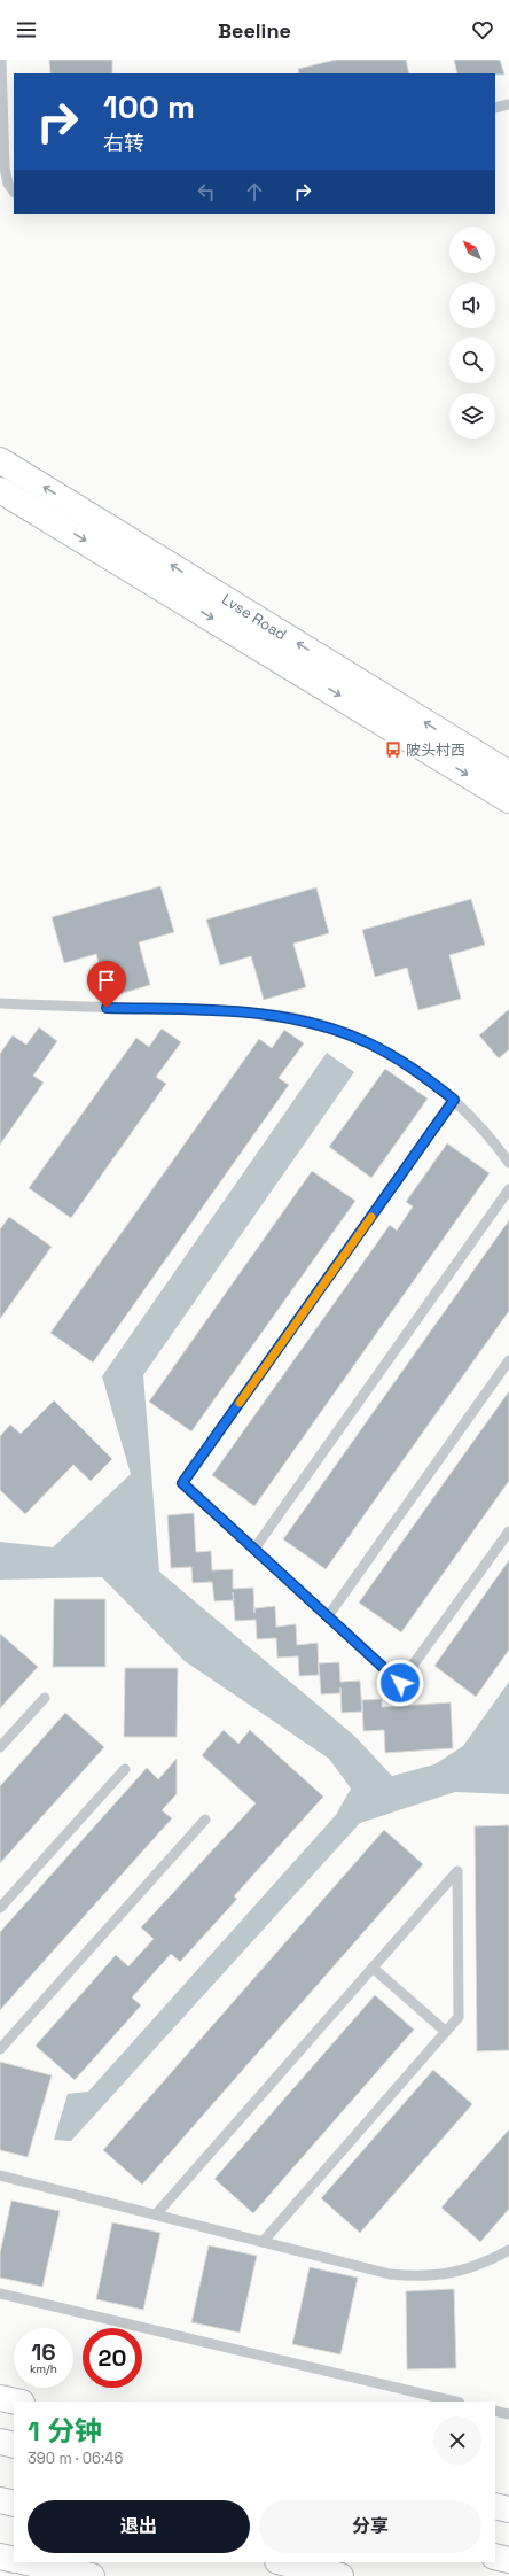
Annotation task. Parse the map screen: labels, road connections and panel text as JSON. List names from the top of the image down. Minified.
{"streets":{"main road":["Lvse Road"]},"places":{"bus stop":["陂头村西"]},"north":"top left","page":{"header":"Beeline","turn":["100 m","右转"],"speed":"16 km/h","limit":"20","heading":["1 分钟","390 m · 06:46"],"buttons":["退出","分享"]}}
